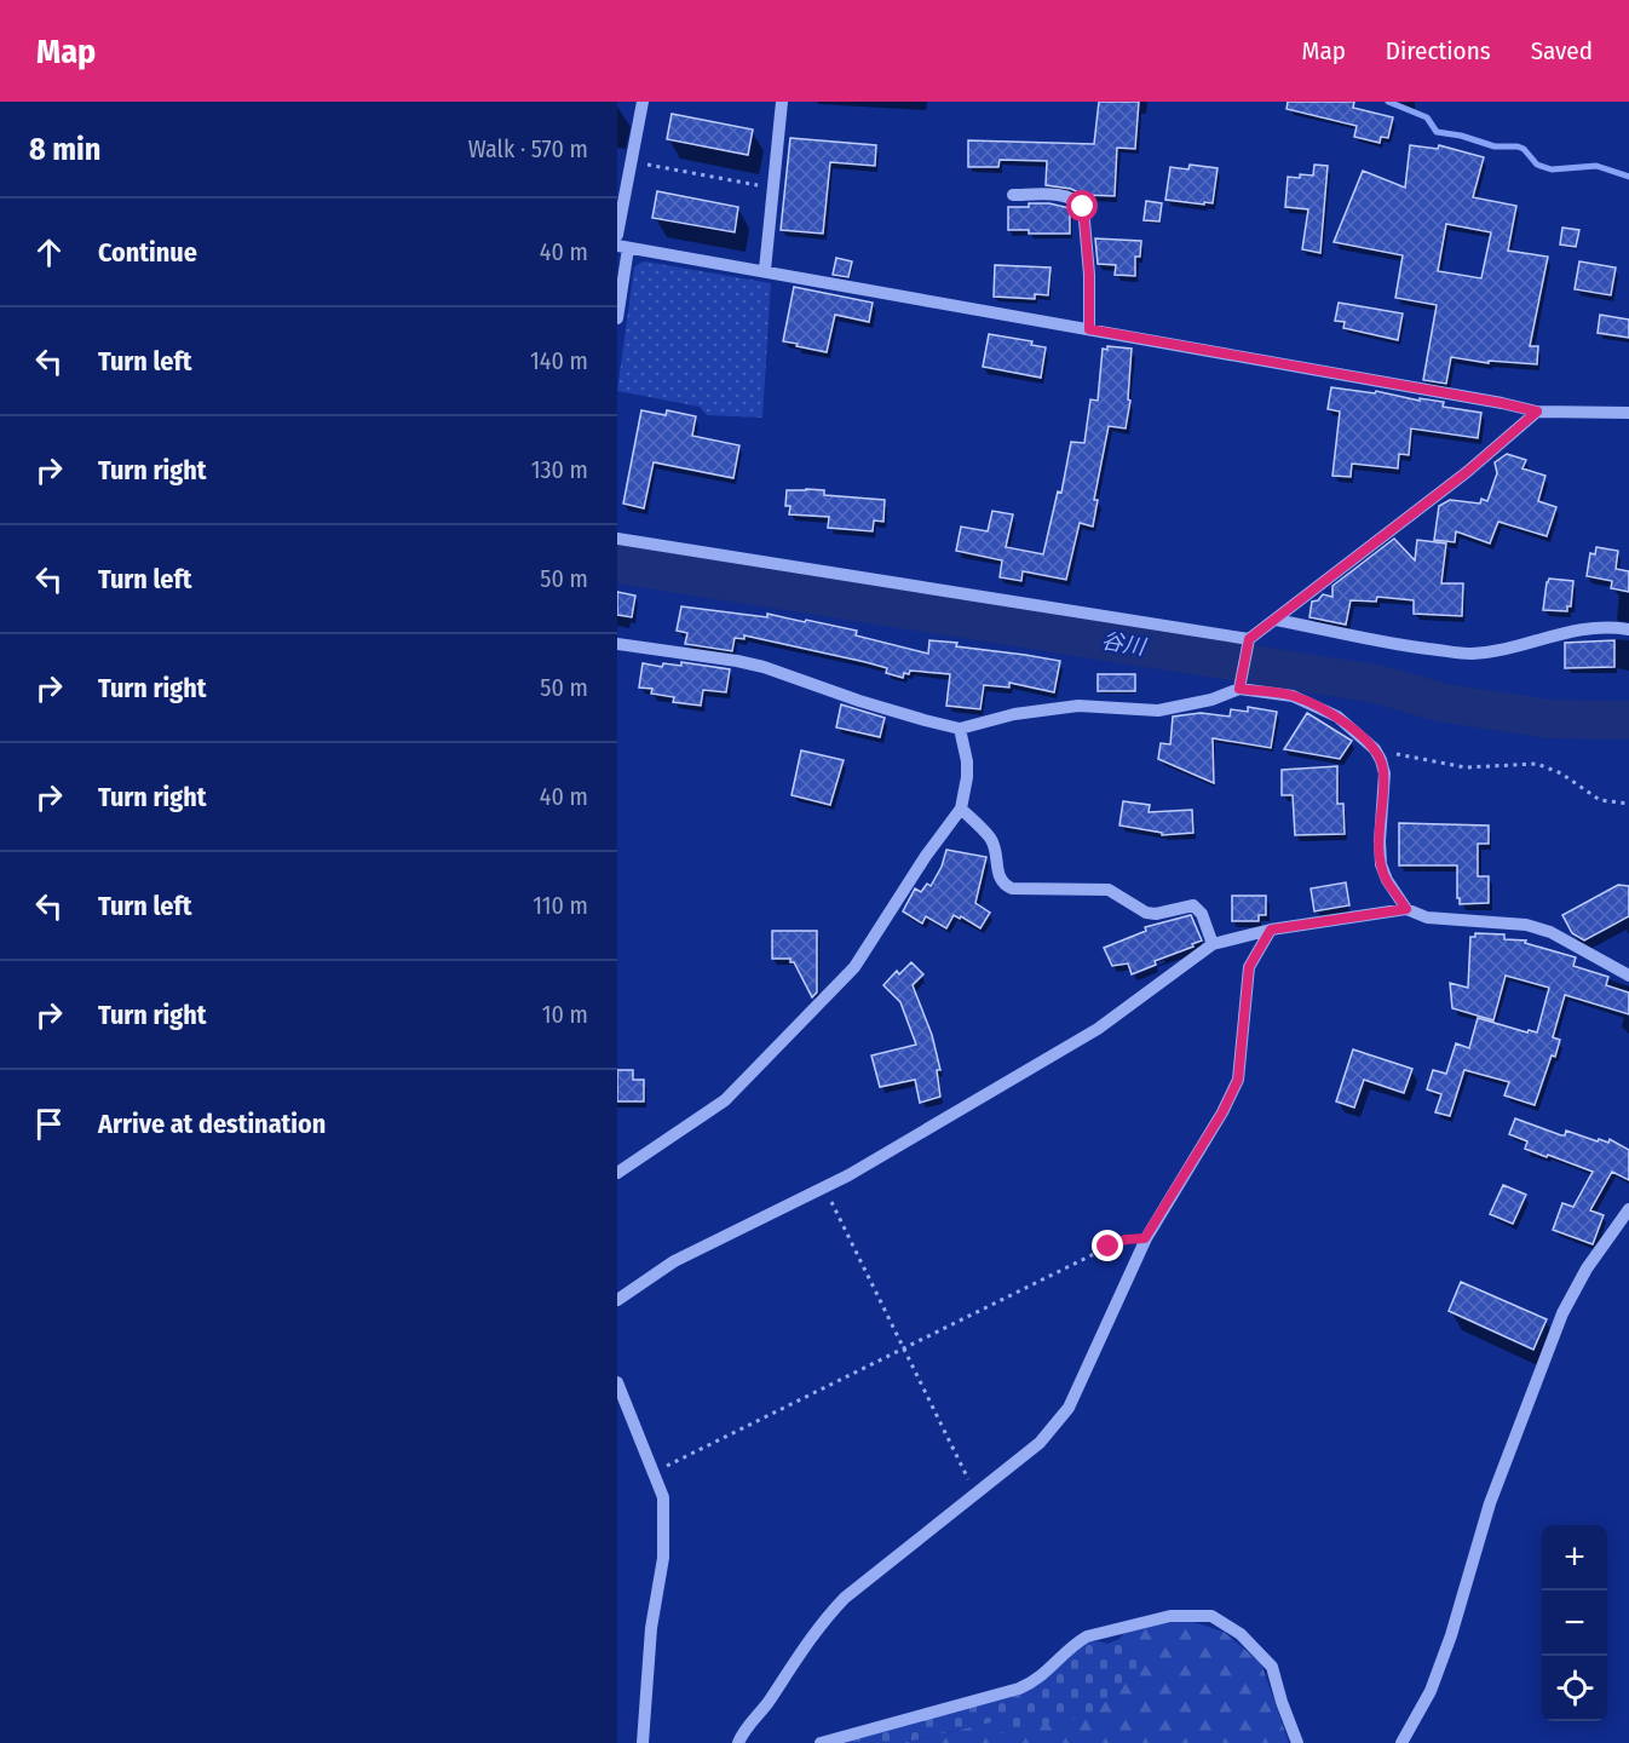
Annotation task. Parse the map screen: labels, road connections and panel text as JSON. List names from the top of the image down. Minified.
{"water":["谷川"],"page":{"header":"Map","nav":["Map","Directions","Saved"],"heading":["8 min","Walk · 570 m"],"list":[["Continue","40 m"],["Turn left","140 m"],["Turn right","130 m"],["Turn left","50 m"],["Turn right","50 m"],["Turn right","40 m"],["Turn left","110 m"],["Turn right","10 m"],"Arrive at destination"],"map_buttons":["+","−"]}}
